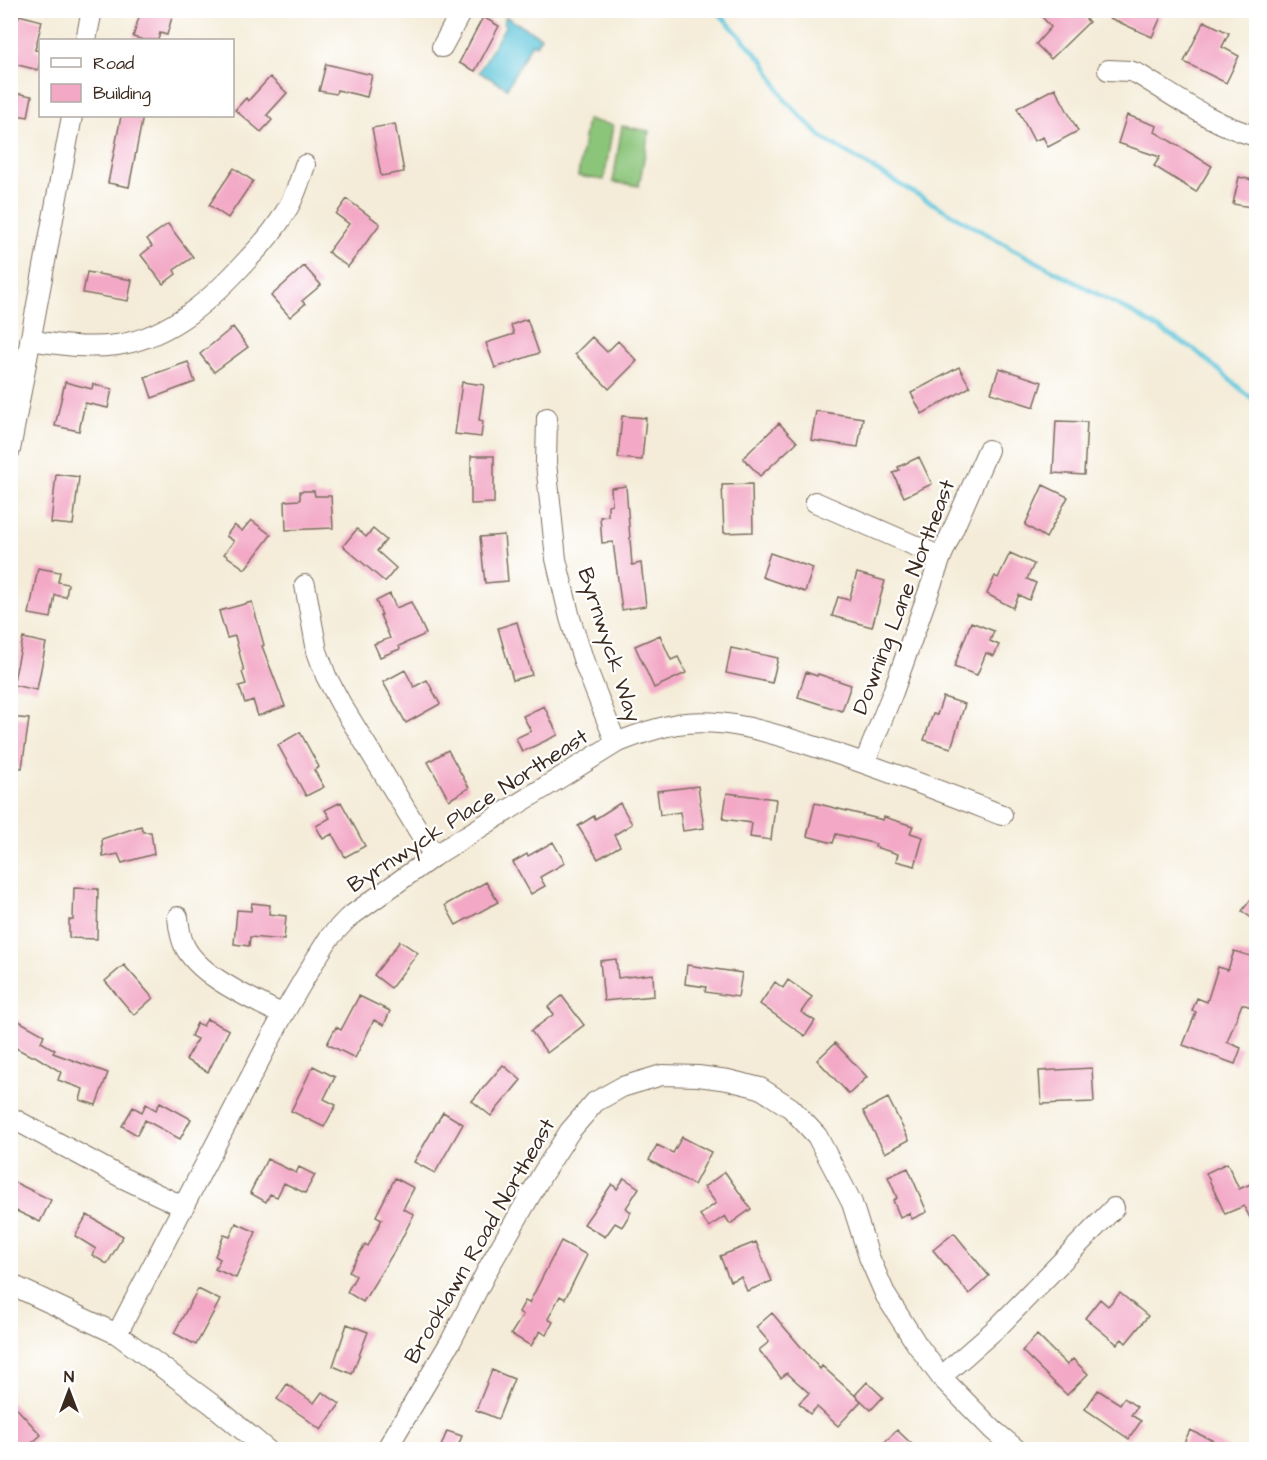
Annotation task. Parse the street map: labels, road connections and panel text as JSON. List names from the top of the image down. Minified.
{"streets":{"street":["Downing Lane Northeast","Byrnwyck Way","Byrnwyck Place Northeast","Brooklawn Road Northeast"]},"crossings":[["Downing Lane Northeast","Byrnwyck Place Northeast"],["Byrnwyck Way","Byrnwyck Place Northeast"]],"legend":["Road","Building"],"north":"top"}
